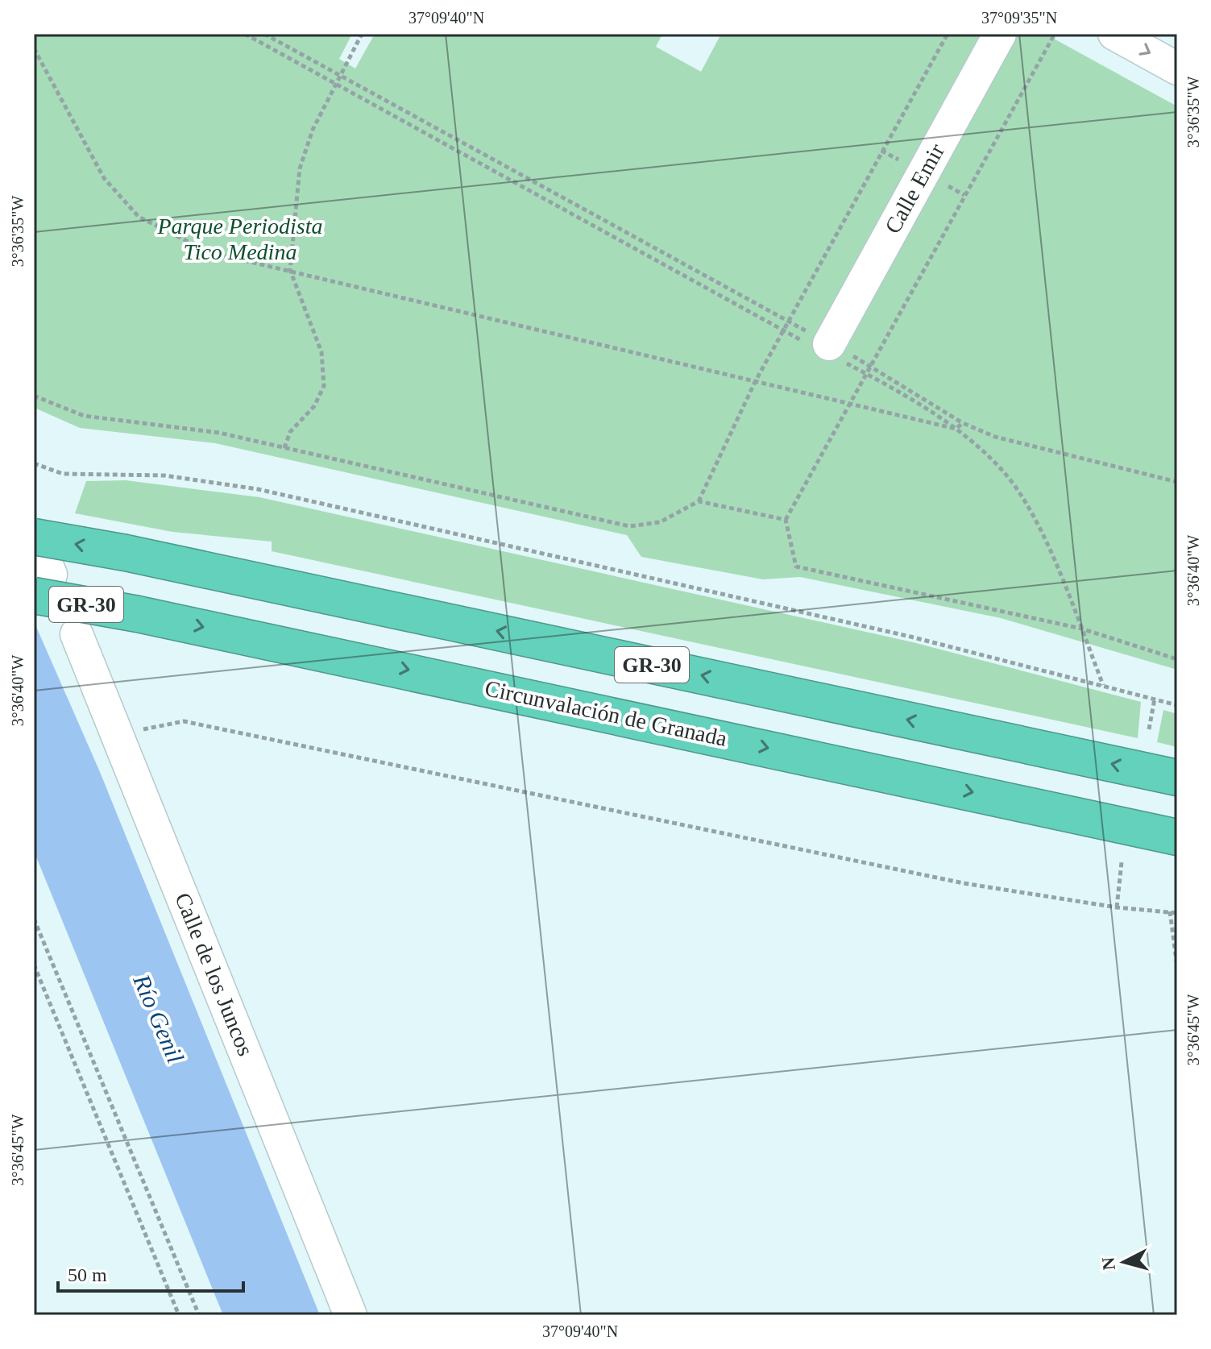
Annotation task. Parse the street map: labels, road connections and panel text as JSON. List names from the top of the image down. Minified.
{"streets":{"highway":["GR-30","Circunvalación de Granada"],"street":["Calle Emir","Calle de los Juncos"]},"water":["Río Genil"],"parks":["Parque Periodista Tico Medina"],"scale_bar":"50 m","north":"left","coordinates":["37°09'40\"N","37°09'35\"N","3°36'35\"W","3°36'40\"W","3°36'45\"W"]}
